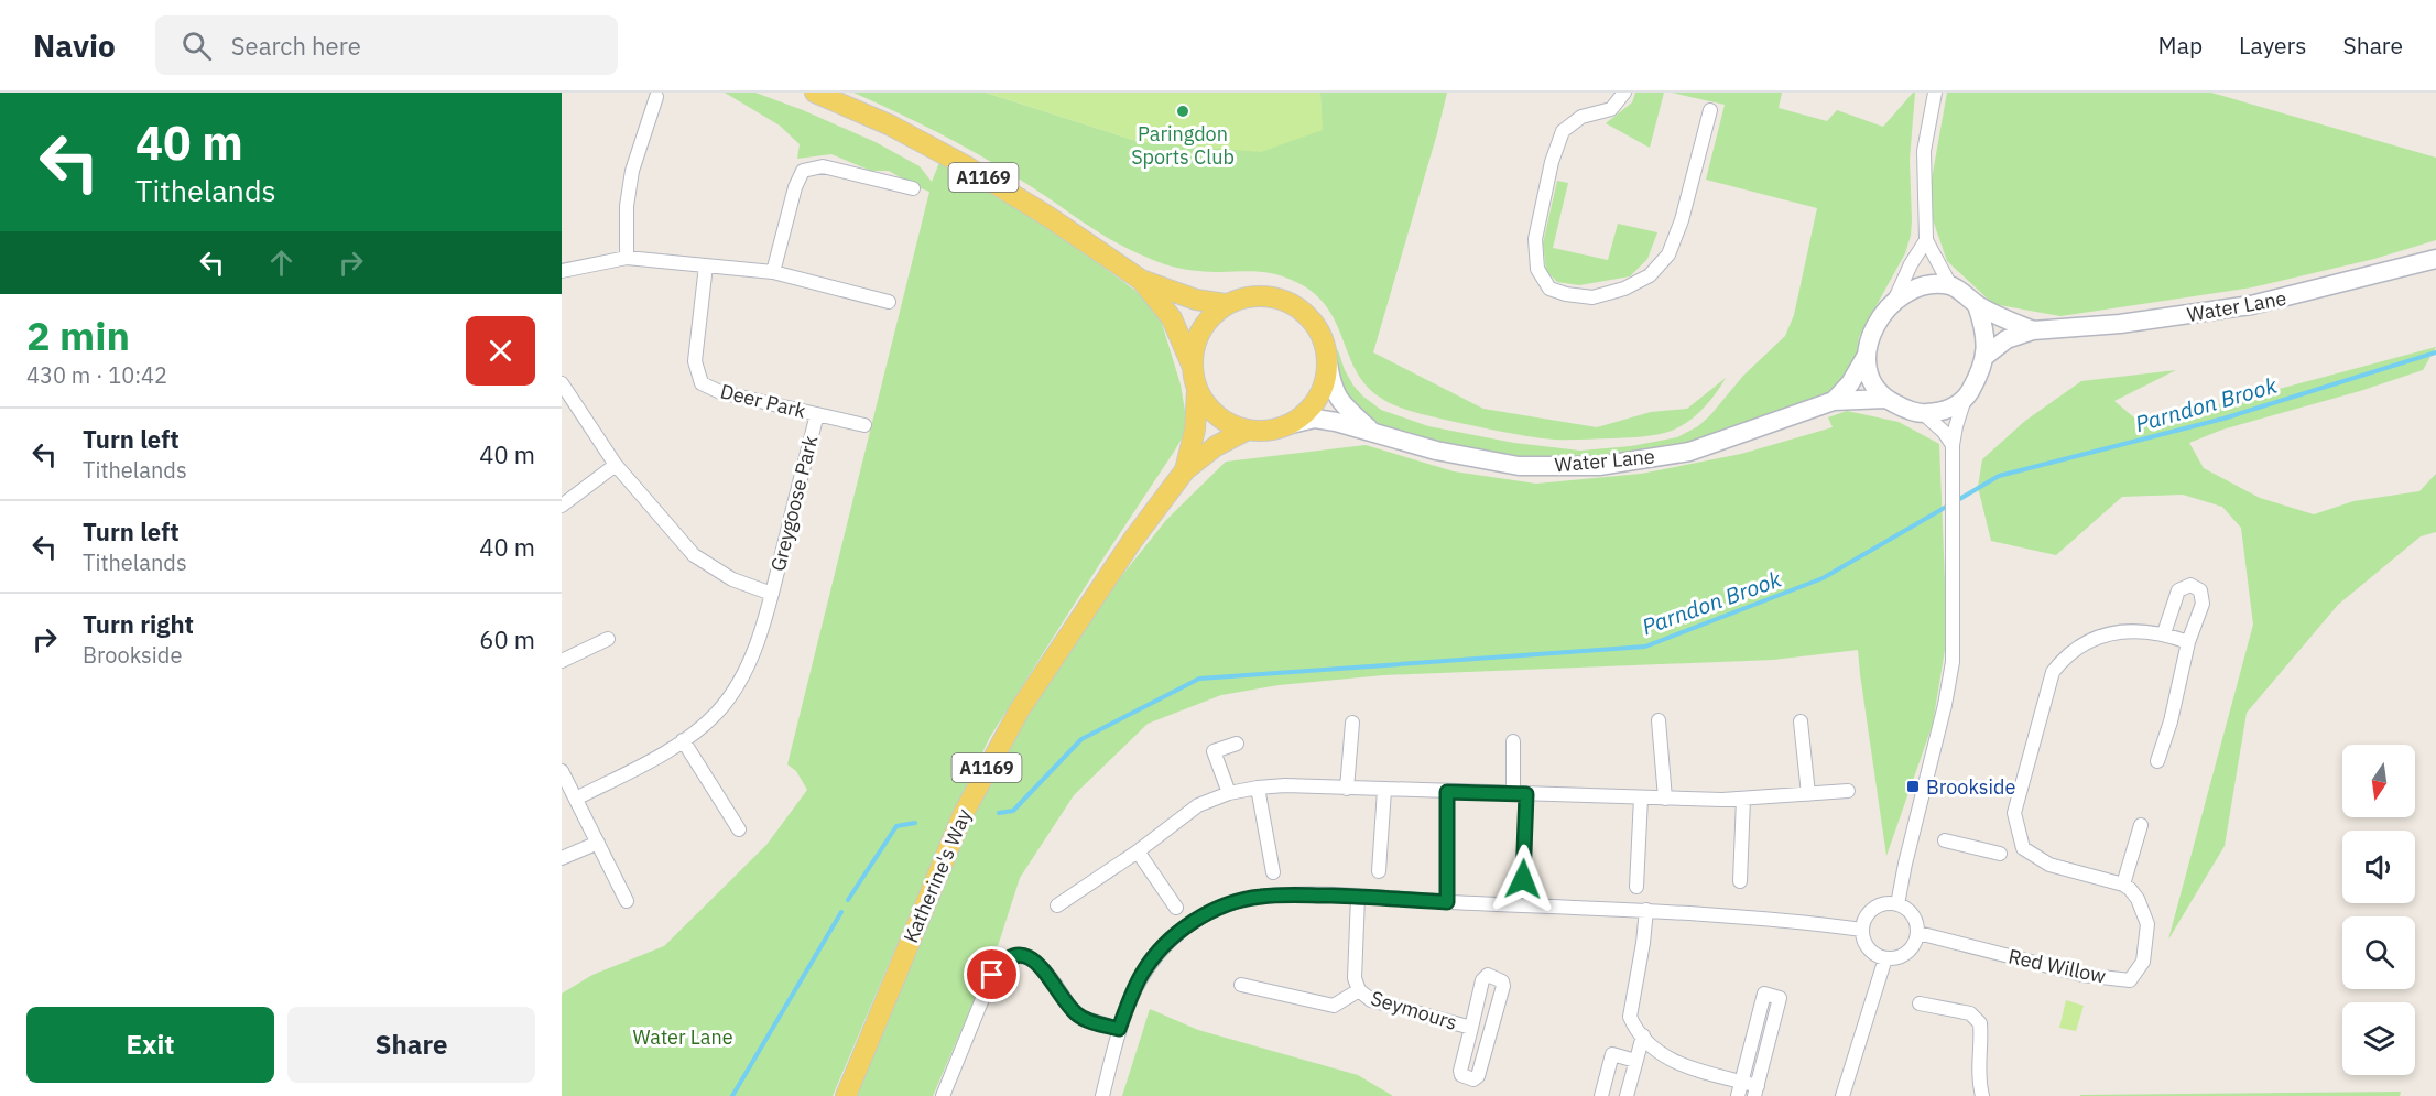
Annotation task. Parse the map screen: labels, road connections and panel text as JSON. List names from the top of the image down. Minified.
{"streets":{"main road":["A1169","Water Lane","Katherine's Way"],"street":["Deer Park","Greygoose Park","Red Willow","Seymours"]},"crossings":[["A1169","Water Lane"],["A1169","Katherine's Way"],["Water Lane","Katherine's Way"],["Deer Park","Greygoose Park"]],"water":["Parndon Brook"],"parks":["Water Lane"],"places":{"other":["Paringdon Sports Club"],"transit":["Brookside"]},"north":"bottom","page":{"header":"Navio","search":"Search here","nav":["Map","Layers","Share"],"turn":["40 m","Tithelands"],"heading":["2 min","430 m · 10:42"],"list":[{"name":"Turn left","note":"Tithelands","value":"40 m"},{"name":"Turn left","note":"Tithelands","value":"40 m"},{"name":"Turn right","note":"Brookside","value":"60 m"}],"buttons":["Exit","Share"]}}
